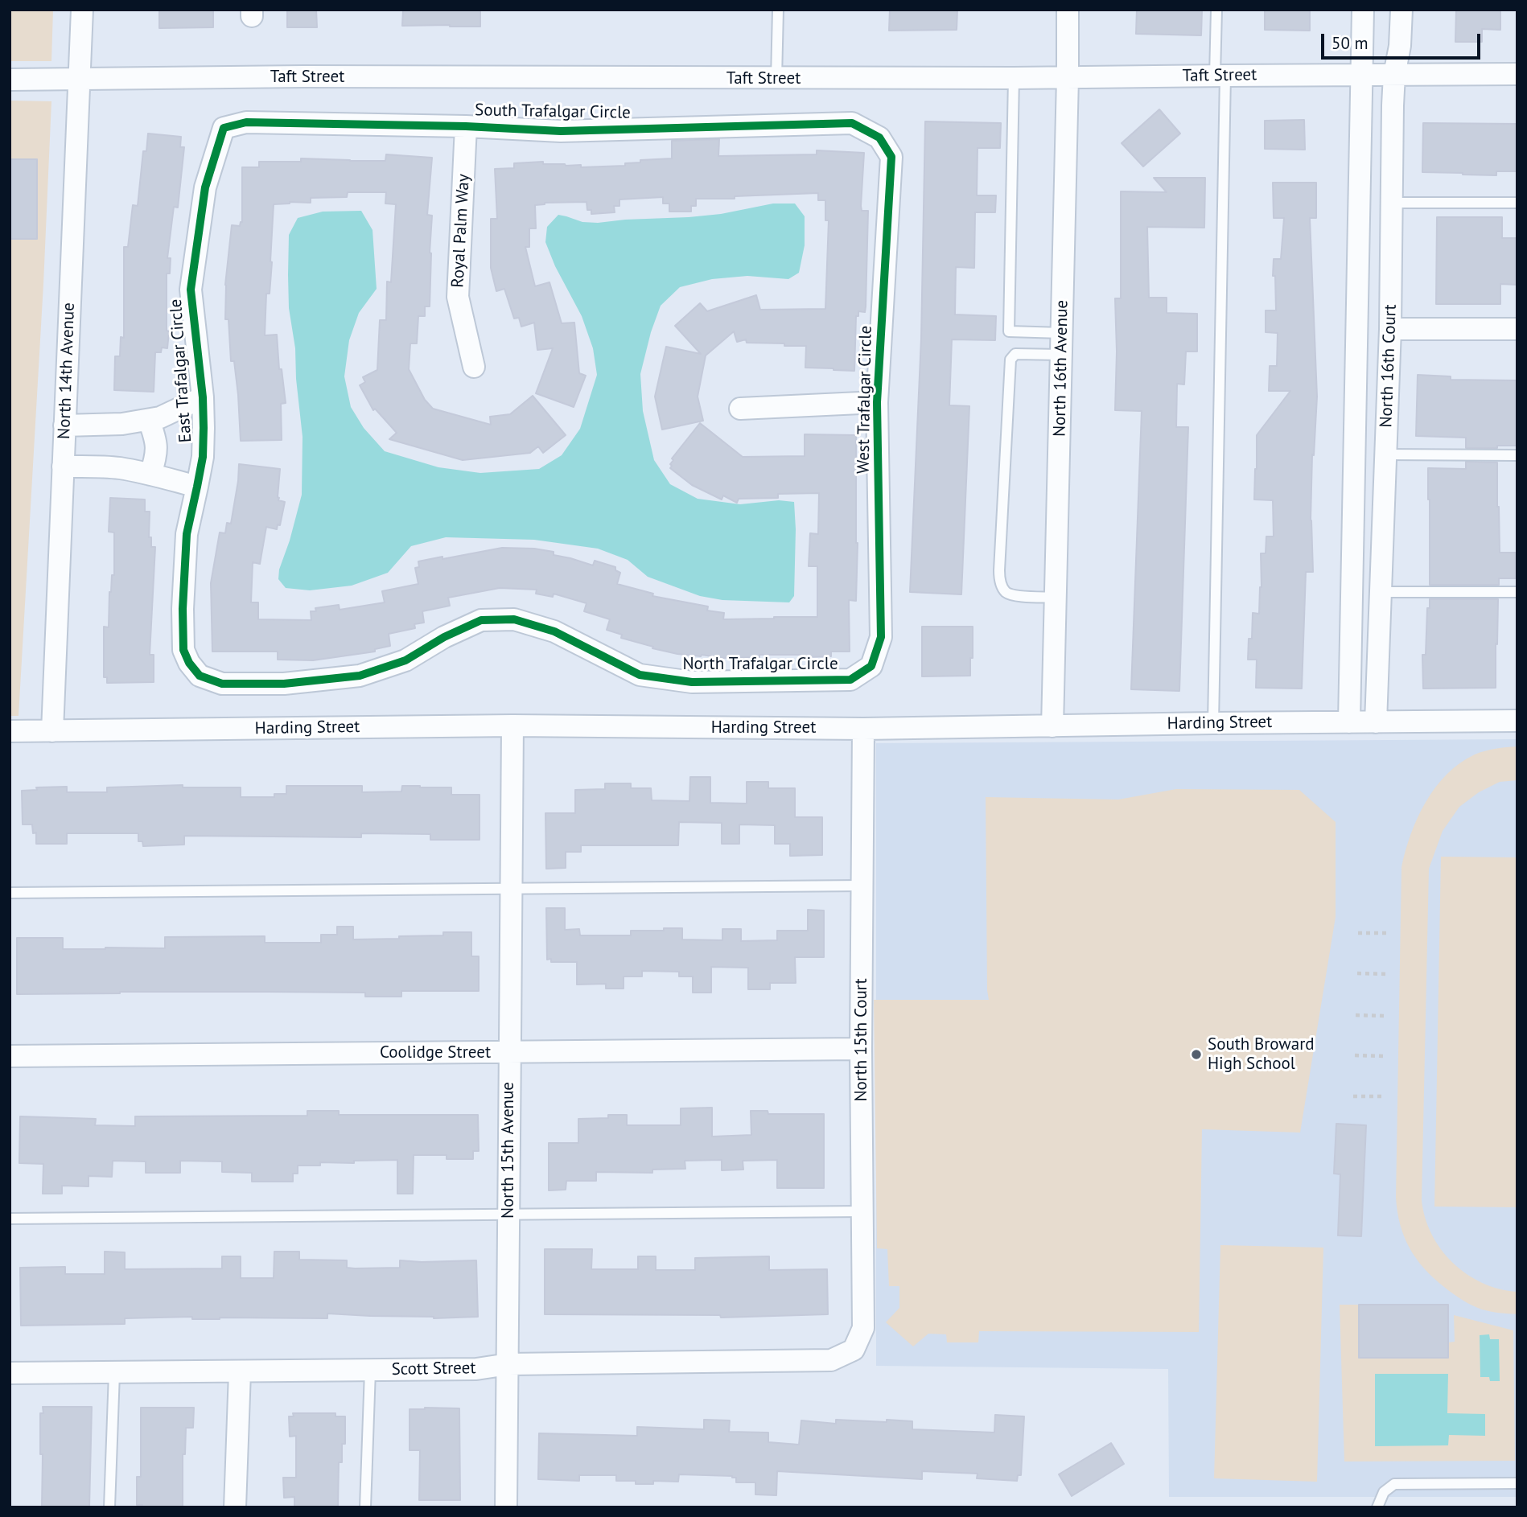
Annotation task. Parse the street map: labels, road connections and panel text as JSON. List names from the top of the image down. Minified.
{"streets":{"street":["Taft Street","South Trafalgar Circle","Royal Palm Way","North 16th Court","North 16th Avenue","North 14th Avenue","East Trafalgar Circle","West Trafalgar Circle","North Trafalgar Circle","Harding Street","North 15th Court","Coolidge Street","North 15th Avenue","Scott Street"]},"crossings":[["Taft Street","North 16th Court"],["Taft Street","North 16th Avenue"],["Taft Street","North 14th Avenue"],["South Trafalgar Circle","Royal Palm Way"],["South Trafalgar Circle","East Trafalgar Circle"],["South Trafalgar Circle","West Trafalgar Circle"],["North 16th Court","Harding Street"],["North 16th Avenue","Harding Street"],["North 14th Avenue","East Trafalgar Circle"],["North 14th Avenue","Harding Street"],["East Trafalgar Circle","North Trafalgar Circle"],["West Trafalgar Circle","North Trafalgar Circle"],["Harding Street","North 15th Court"],["Harding Street","North 15th Avenue"],["North 15th Court","Coolidge Street"],["North 15th Court","Scott Street"],["Coolidge Street","North 15th Avenue"],["North 15th Avenue","Scott Street"]],"places":["South Broward High School"],"scale_bar":"50 m"}
